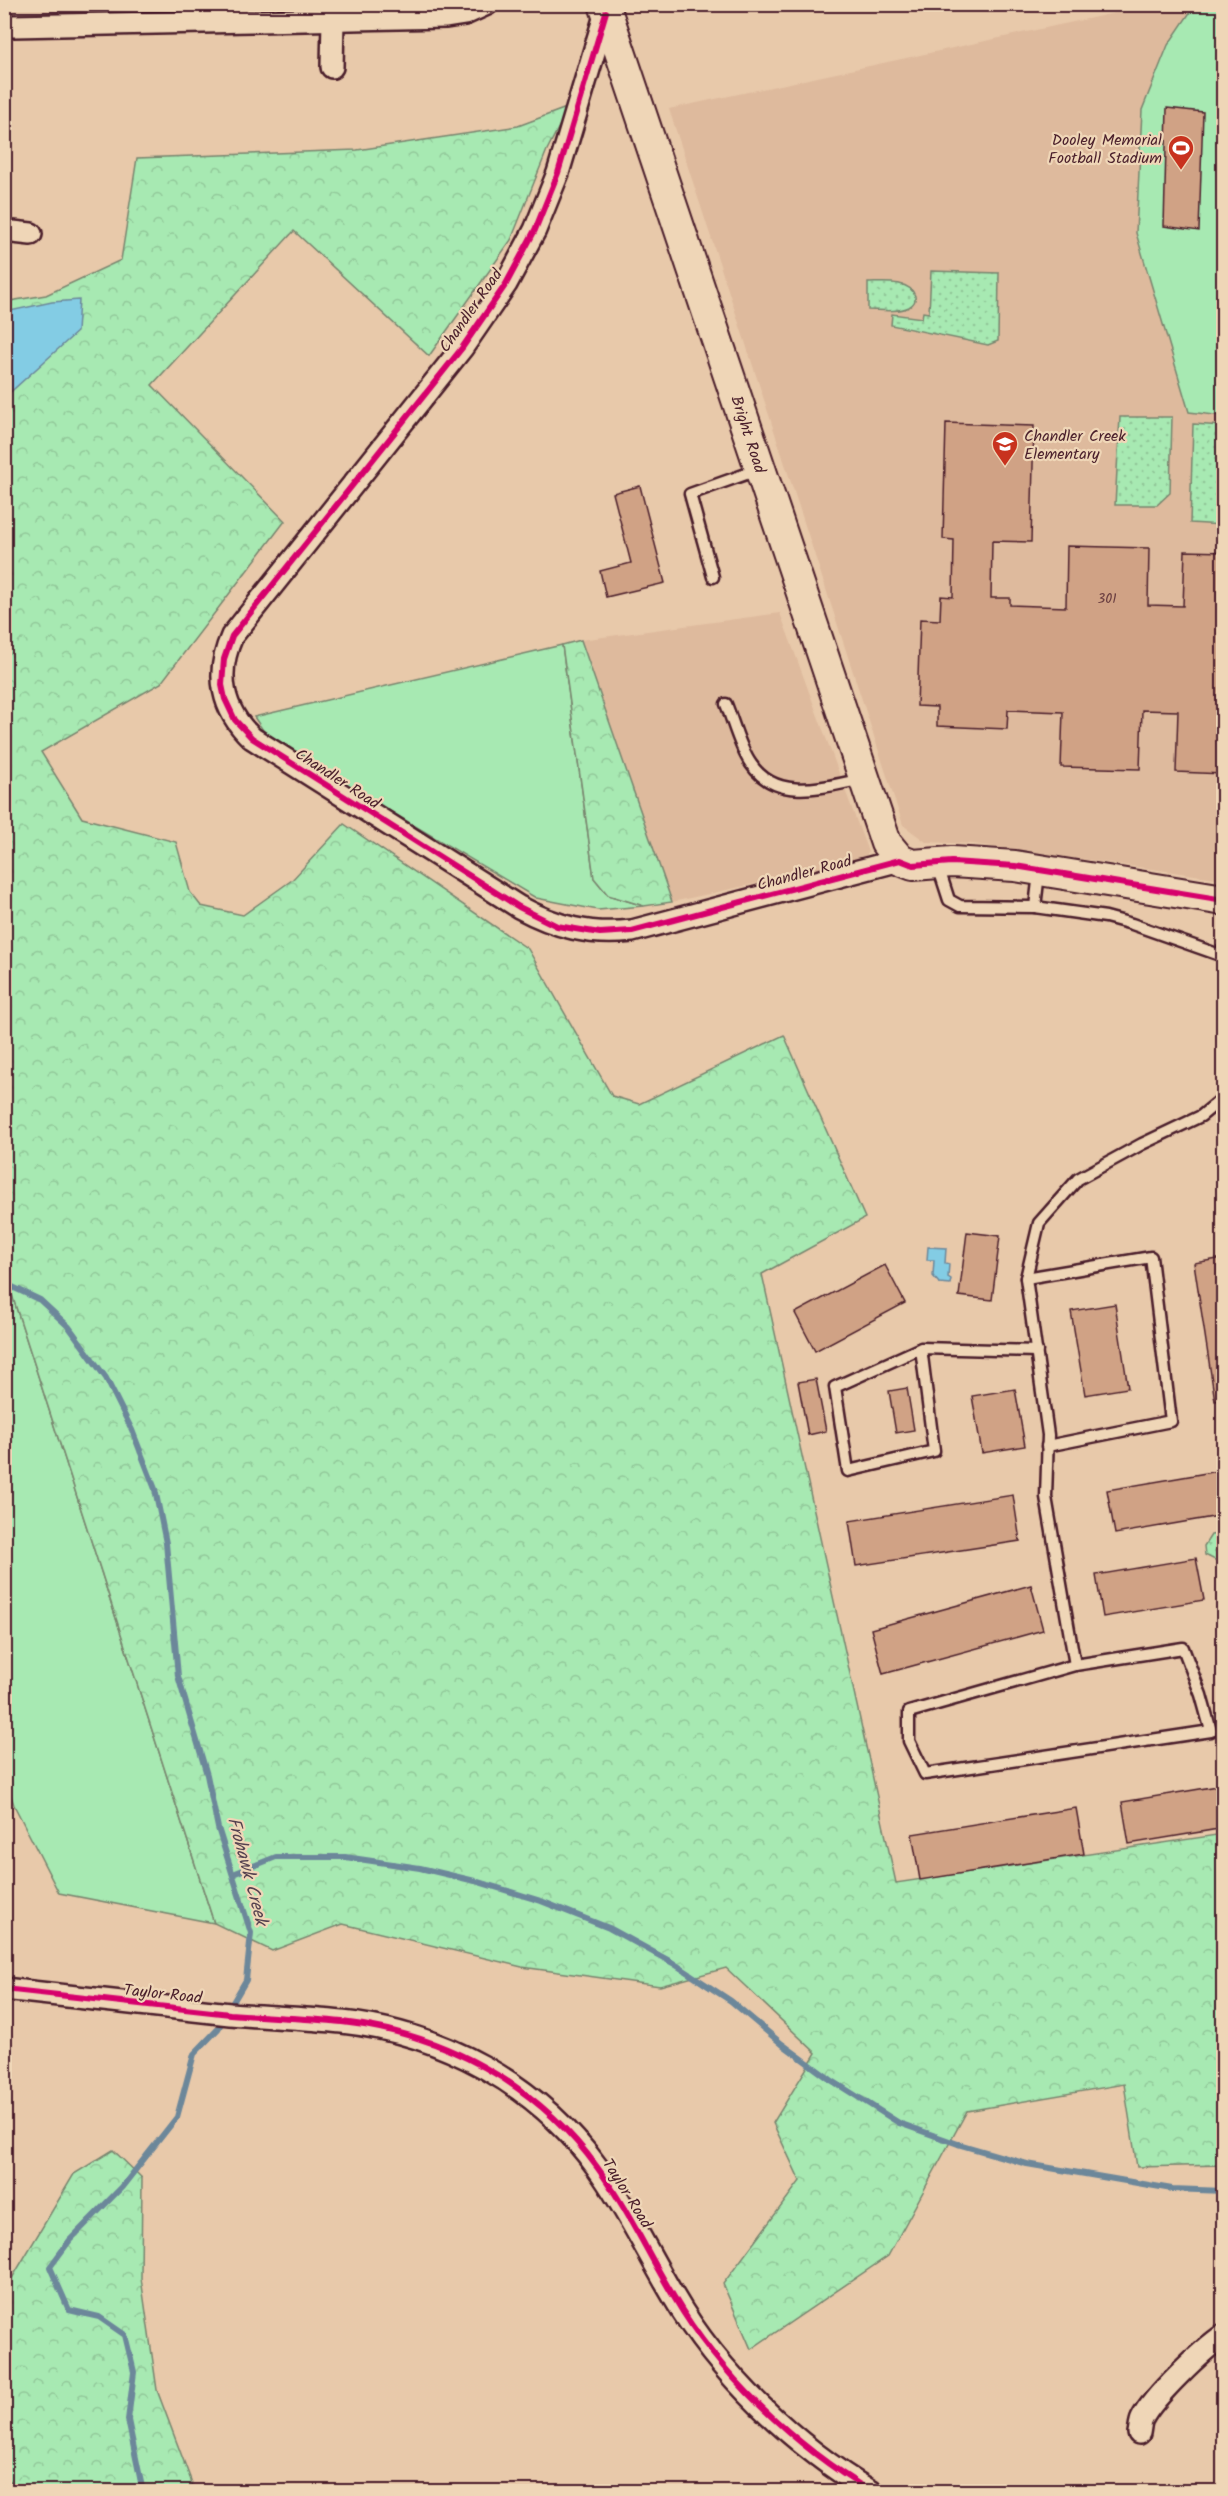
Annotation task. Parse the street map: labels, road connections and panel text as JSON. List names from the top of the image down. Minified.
{"streets":{"street":["Chandler Road","Bright Road","Taylor Road"]},"crossings":[["Chandler Road","Bright Road"]],"water":["Frohawk Creek"],"places":{"sports":["Dooley Memorial Football Stadium"],"school or university":["Chandler Creek Elementary"]},"house_numbers":["301"]}
